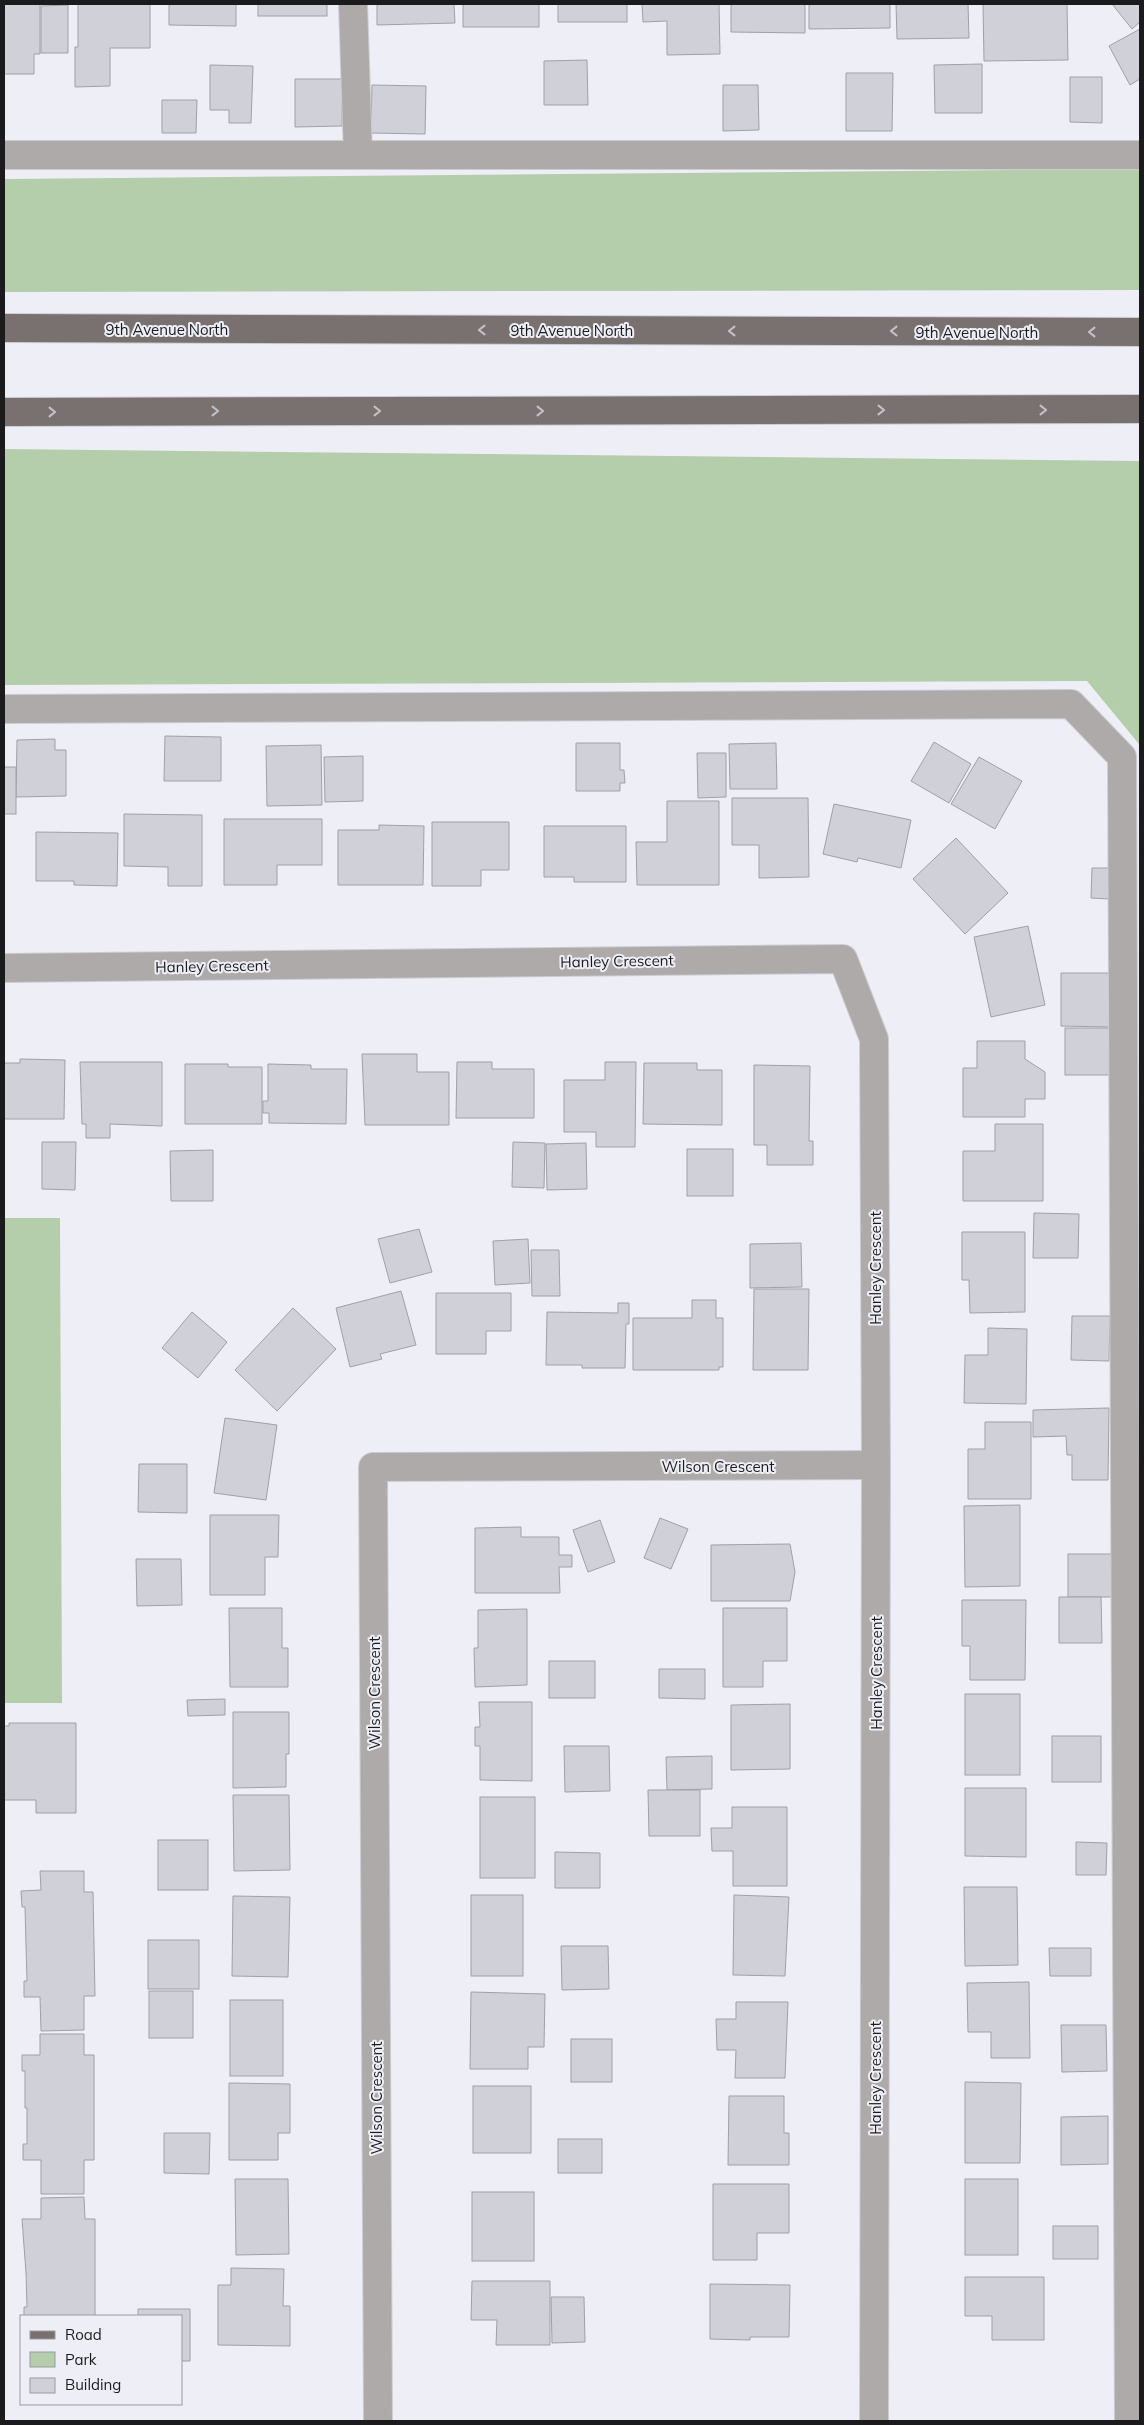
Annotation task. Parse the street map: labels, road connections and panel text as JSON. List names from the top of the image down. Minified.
{"streets":{"main road":["9th Avenue North"],"street":["Hanley Crescent","Wilson Crescent"]},"crossings":[["Hanley Crescent","Wilson Crescent"]],"legend":["Road","Park","Building"]}
